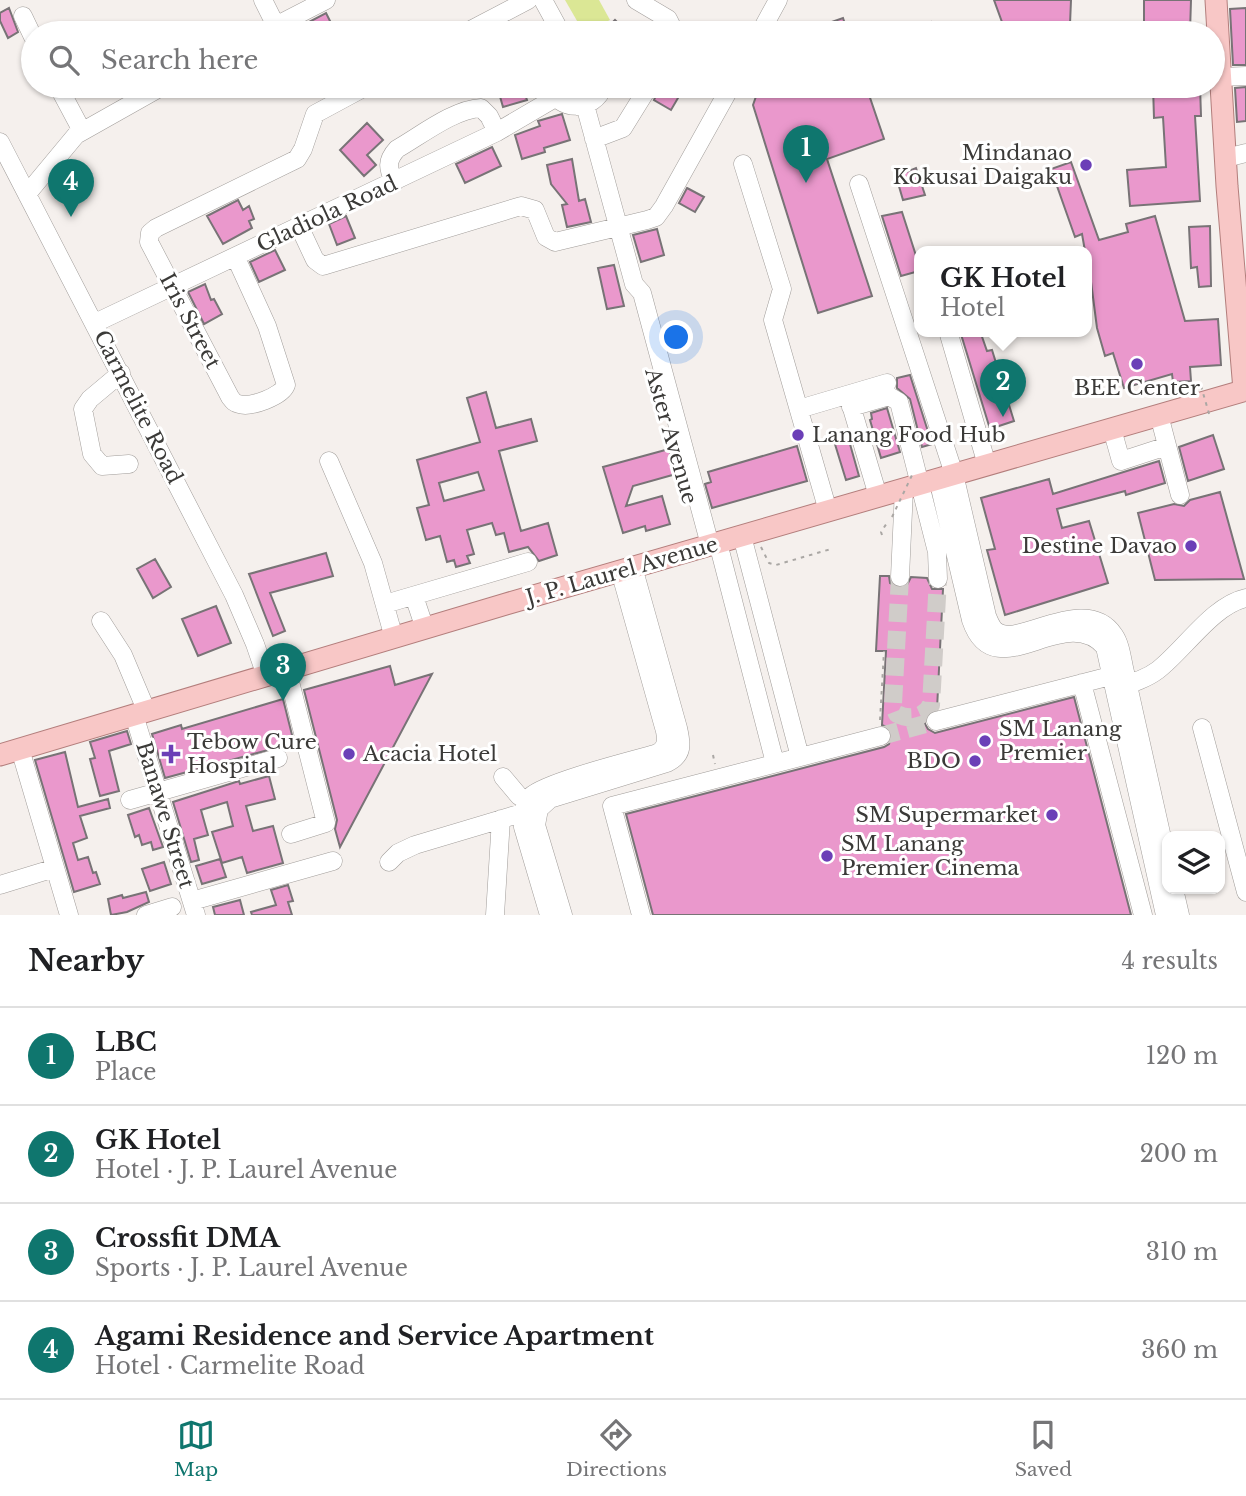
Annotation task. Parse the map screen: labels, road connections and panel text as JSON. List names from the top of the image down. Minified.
{"streets":{"main road":["J. P. Laurel Avenue"],"street":["Gladiola Road","Iris Street","Carmelite Road","Aster Avenue","Banawe Street"]},"crossings":[["Gladiola Road","Iris Street"],["Gladiola Road","Carmelite Road"],["Carmelite Road","J. P. Laurel Avenue"],["Aster Avenue","J. P. Laurel Avenue"],["J. P. Laurel Avenue","Banawe Street"]],"places":{"other":["Mindanao Kokusai Daigaku","BEE Center","Lanang Food Hub","Destine Davao","SM Lanang Premier","Acacia Hotel","BDO","SM Supermarket","SM Lanang Premier Cinema"],"health":["Tebow Cure Hospital"]},"page":{"search":"Search here","pins":["1","4","2","3"],"popup":["GK Hotel","Hotel"],"heading":["Nearby","4 results"],"list":[{"mark":"1","name":"LBC","note":"Place","value":"120 m"},{"mark":"2","name":"GK Hotel","note":"Hotel · J. P. Laurel Avenue","value":"200 m"},{"mark":"3","name":"Crossfit DMA","note":"Sports · J. P. Laurel Avenue","value":"310 m"},{"mark":"4","name":"Agami Residence and Service Apartment","note":"Hotel · Carmelite Road","value":"360 m"}],"nav":["Map","Directions","Saved"]}}
